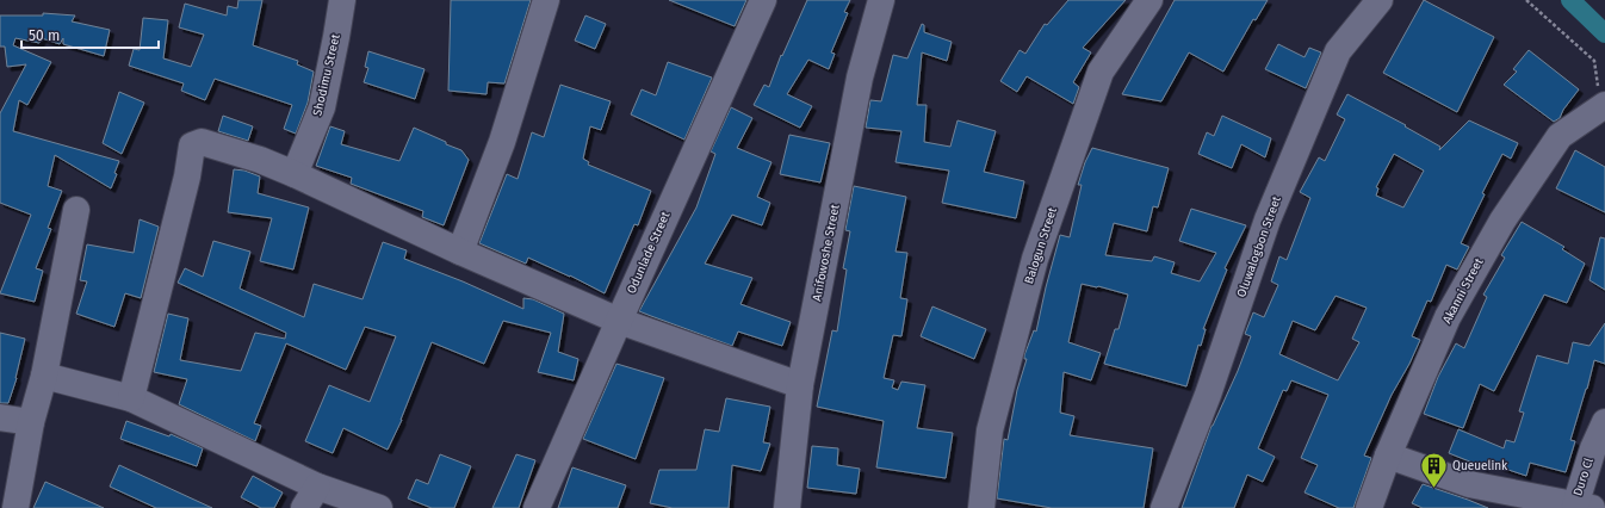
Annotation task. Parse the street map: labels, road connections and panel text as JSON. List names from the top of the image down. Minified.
{"streets":{"street":["Shodimu Street","Balogun Street","Oluwalogbon Street","Odunlade Street","Anifowoshe Street","Akanni Street","Duro Cl"]},"places":{"building":["Queuelink"]},"scale_bar":"50 m"}
